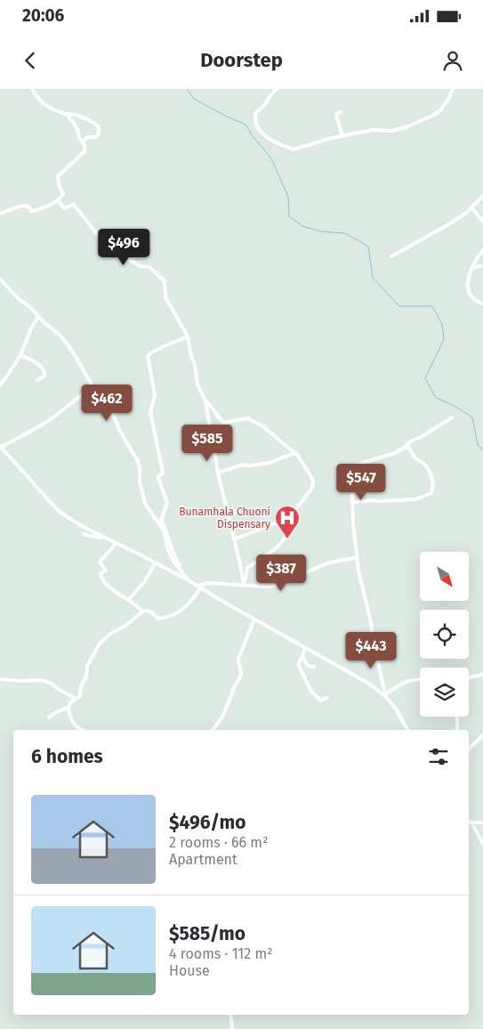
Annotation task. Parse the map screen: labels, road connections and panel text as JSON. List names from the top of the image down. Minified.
{"places":{"hospital":["Bunamhala Chuoni Dispensary"]},"north":"bottom right","page":{"status":"20:06","header":"Doorstep","price":["$496","$462","$585","$547","$387","$443"],"heading":"6 homes","list":[{"name":"$496/mo","note":"2 rooms · 66 m² · Apartment"},{"name":"$585/mo","note":"4 rooms · 112 m² · House"}]}}
